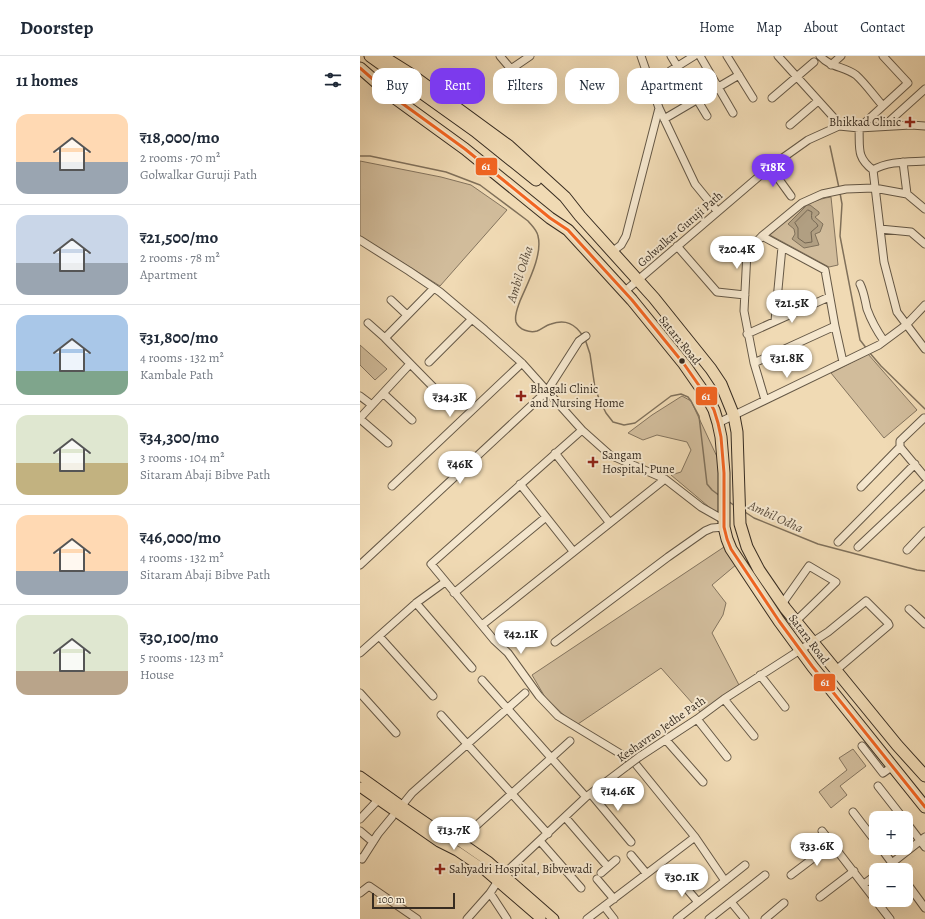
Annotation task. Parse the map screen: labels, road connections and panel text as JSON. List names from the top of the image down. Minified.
{"streets":{"highway":["Satara Road"],"street":["Golwalkar Guruji Path","Keshavrao Jedhe Path"]},"crossings":[["Golwalkar Guruji Path","Satara Road"],["Satara Road","Keshavrao Jedhe Path"]],"water":["Ambil Odha"],"places":{"health":["Bhikkad Clinic","Bhagali Clinic and Nursing Home","Sangam Hospital, Pune","Sahyadri Hospital, Bibvewadi"]},"lines":["transit line 61"],"scale_bar":"100 m","page":{"header":"Doorstep","nav":["Home","Map","About","Contact"],"heading":"11 homes","chip":["Buy","Rent","Filters","New","Apartment"],"list":[{"name":"₹18,000/mo","note":"2 rooms · 70 m² · Golwalkar Guruji Path"},{"name":"₹21,500/mo","note":"2 rooms · 78 m² · Apartment"},{"name":"₹31,800/mo","note":"4 rooms · 132 m² · Kambale Path"},{"name":"₹34,300/mo","note":"3 rooms · 104 m² · Sitaram Abaji Bibve Path"},{"name":"₹46,000/mo","note":"4 rooms · 132 m² · Sitaram Abaji Bibve Path"},{"name":"₹30,100/mo","note":"5 rooms · 123 m² · House"}],"price":["₹18K","₹20.4K","₹21.5K","₹31.8K","₹34.3K","₹46K","₹42.1K","₹14.6K","₹13.7K","₹33.6K","₹30.1K"],"map_buttons":["+","−"],"scale":"100 m"}}
